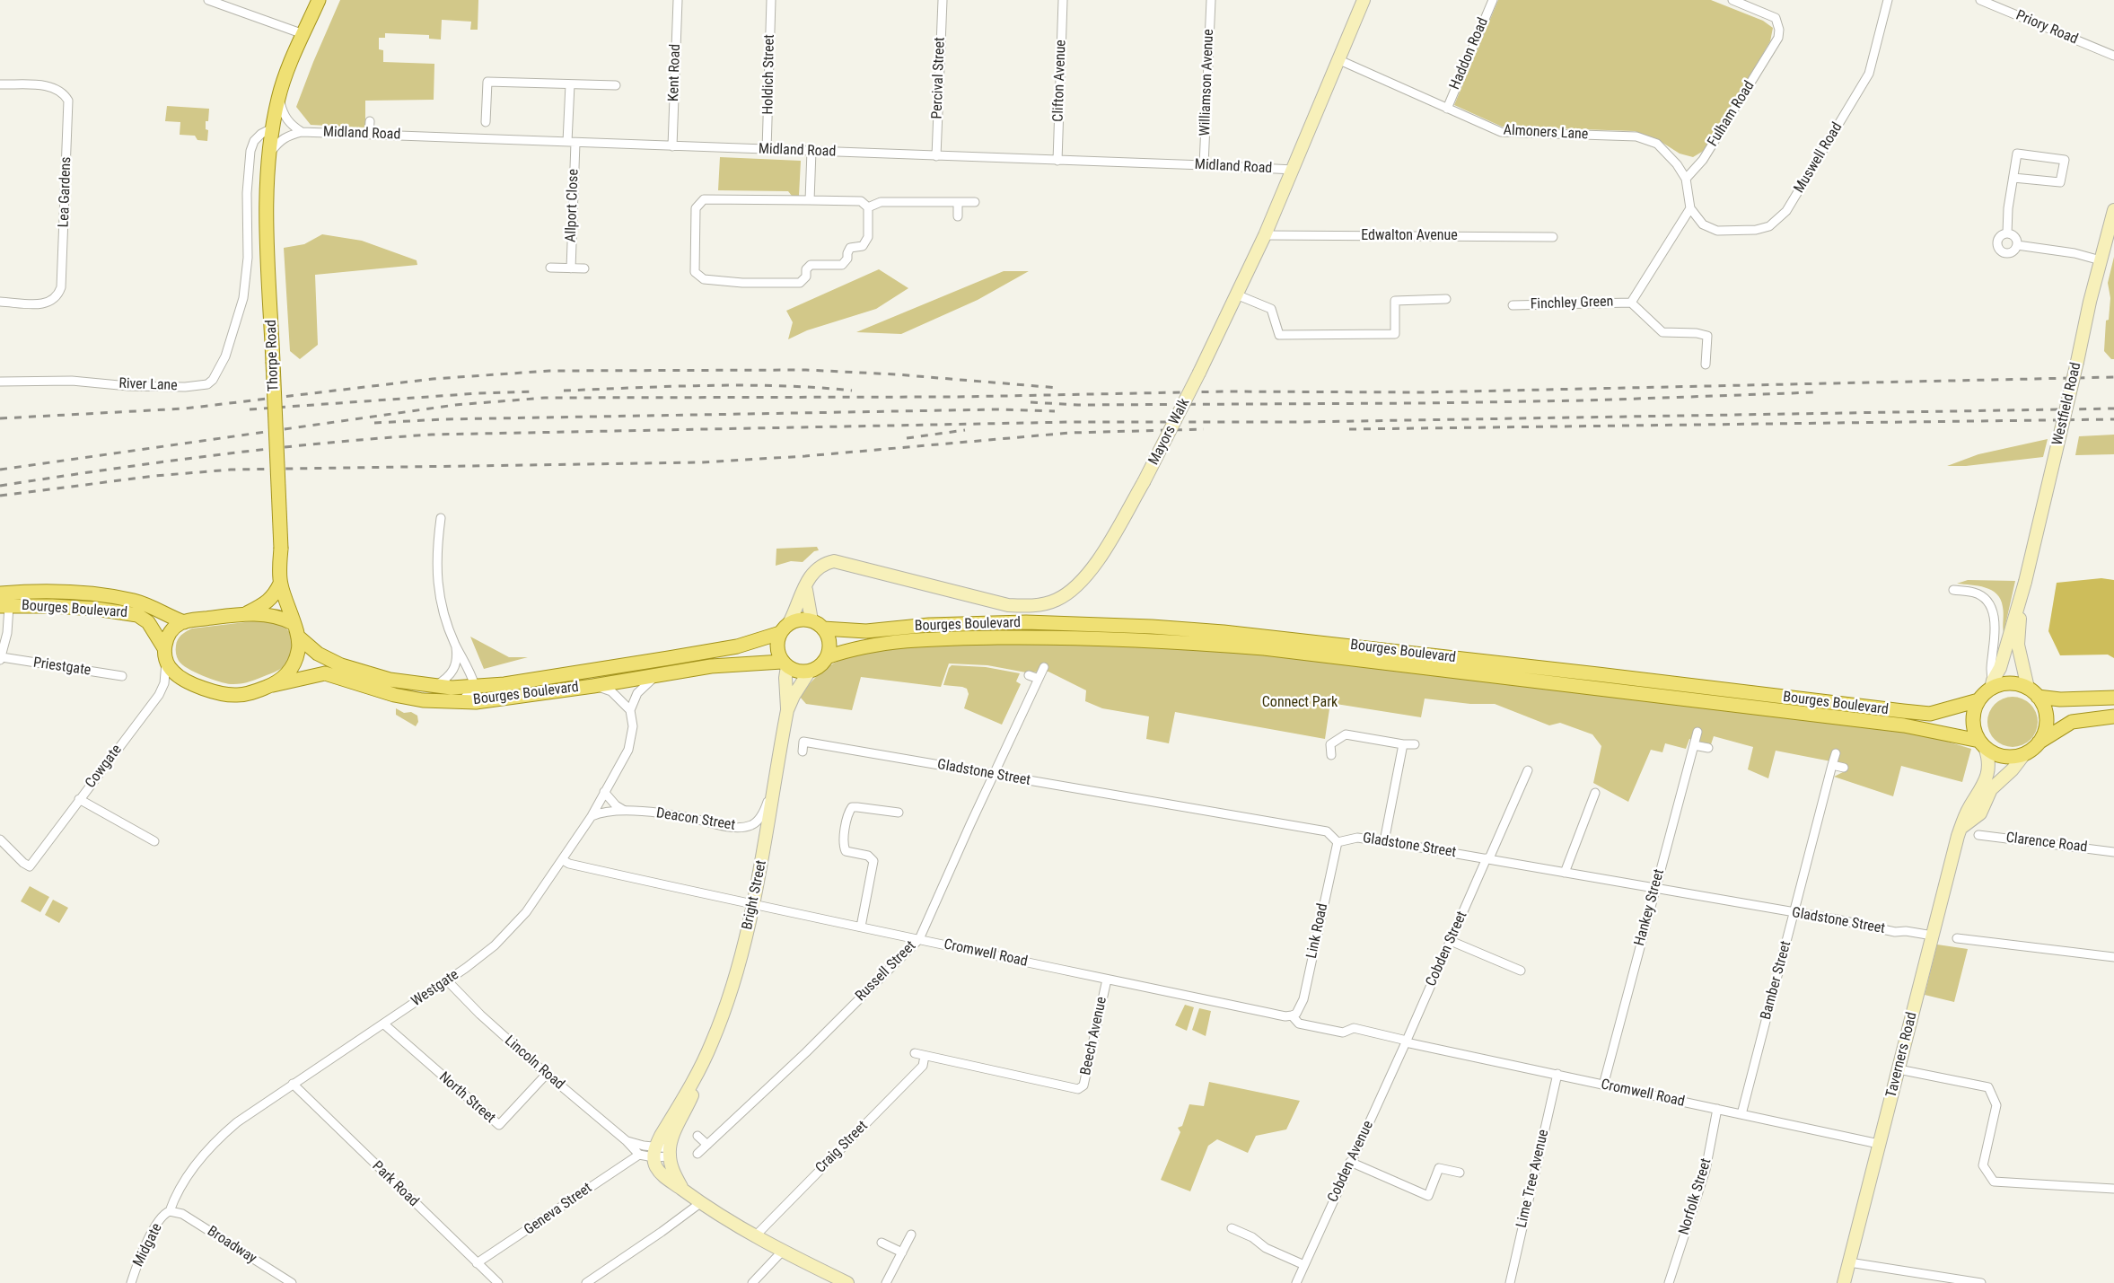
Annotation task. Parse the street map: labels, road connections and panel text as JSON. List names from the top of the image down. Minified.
{"streets":{"main road":["Thorpe Road","Bourges Boulevard"],"street":["Priory Road","Haddon Road","Kent Road","Holdich Street","Percival Street","Clifton Avenue","Williamson Avenue","Fulham Road","Almoners Lane","Midland Road","Muswell Road","Lea Gardens","Allport Close","Edwalton Avenue","Finchley Green","River Lane","Westfield Road","Mayors Walk","Priestgate","Cowgate","Gladstone Street","Deacon Street","Clarence Road","Bright Street","Hankey Street","Link Road","Cobden Street","Cromwell Road","Russell Street","Bamber Street","Westgate","Beech Avenue","Taverners Road","Lincoln Road","North Street","Craig Street","Cobden Avenue","Lime Tree Avenue","Park Road","Norfolk Street","Geneva Street","Midgate","Broadway"]},"crossings":[["Haddon Road","Almoners Lane"],["Kent Road","Midland Road"],["Holdich Street","Midland Road"],["Percival Street","Midland Road"],["Clifton Avenue","Midland Road"],["Williamson Avenue","Midland Road"],["Fulham Road","Almoners Lane"],["Almoners Lane","Mayors Walk"],["Midland Road","Allport Close"],["Midland Road","Thorpe Road"],["Midland Road","Mayors Walk"],["Muswell Road","Finchley Green"],["Edwalton Avenue","Mayors Walk"],["Thorpe Road","River Lane"],["Thorpe Road","Bourges Boulevard"],["Thorpe Road","Cowgate"],["Westfield Road","Bourges Boulevard"],["Westfield Road","Taverners Road"],["Mayors Walk","Bourges Boulevard"],["Mayors Walk","Bright Street"],["Bourges Boulevard","Priestgate"],["Bourges Boulevard","Cowgate"],["Bourges Boulevard","Bright Street"],["Bourges Boulevard","Taverners Road"],["Gladstone Street","Hankey Street"],["Gladstone Street","Link Road"],["Gladstone Street","Cobden Street"],["Gladstone Street","Russell Street"],["Gladstone Street","Bamber Street"],["Gladstone Street","Taverners Road"],["Deacon Street","Bright Street"],["Deacon Street","Westgate"],["Bright Street","Cromwell Road"],["Bright Street","Lincoln Road"],["Hankey Street","Cromwell Road"],["Link Road","Cromwell Road"],["Cobden Street","Cromwell Road"],["Cobden Street","Cobden Avenue"],["Cromwell Road","Russell Street"],["Cromwell Road","Bamber Street"],["Cromwell Road","Westgate"],["Cromwell Road","Beech Avenue"],["Cromwell Road","Taverners Road"],["Cromwell Road","Cobden Avenue"],["Cromwell Road","Lime Tree Avenue"],["Cromwell Road","Norfolk Street"],["Westgate","Lincoln Road"],["Westgate","North Street"],["Westgate","Park Road"],["Westgate","Midgate"],["Westgate","Broadway"],["Beech Avenue","Craig Street"],["Lincoln Road","North Street"],["Lincoln Road","Geneva Street"],["Park Road","Geneva Street"],["Midgate","Broadway"]],"parks":["Connect Park"]}
